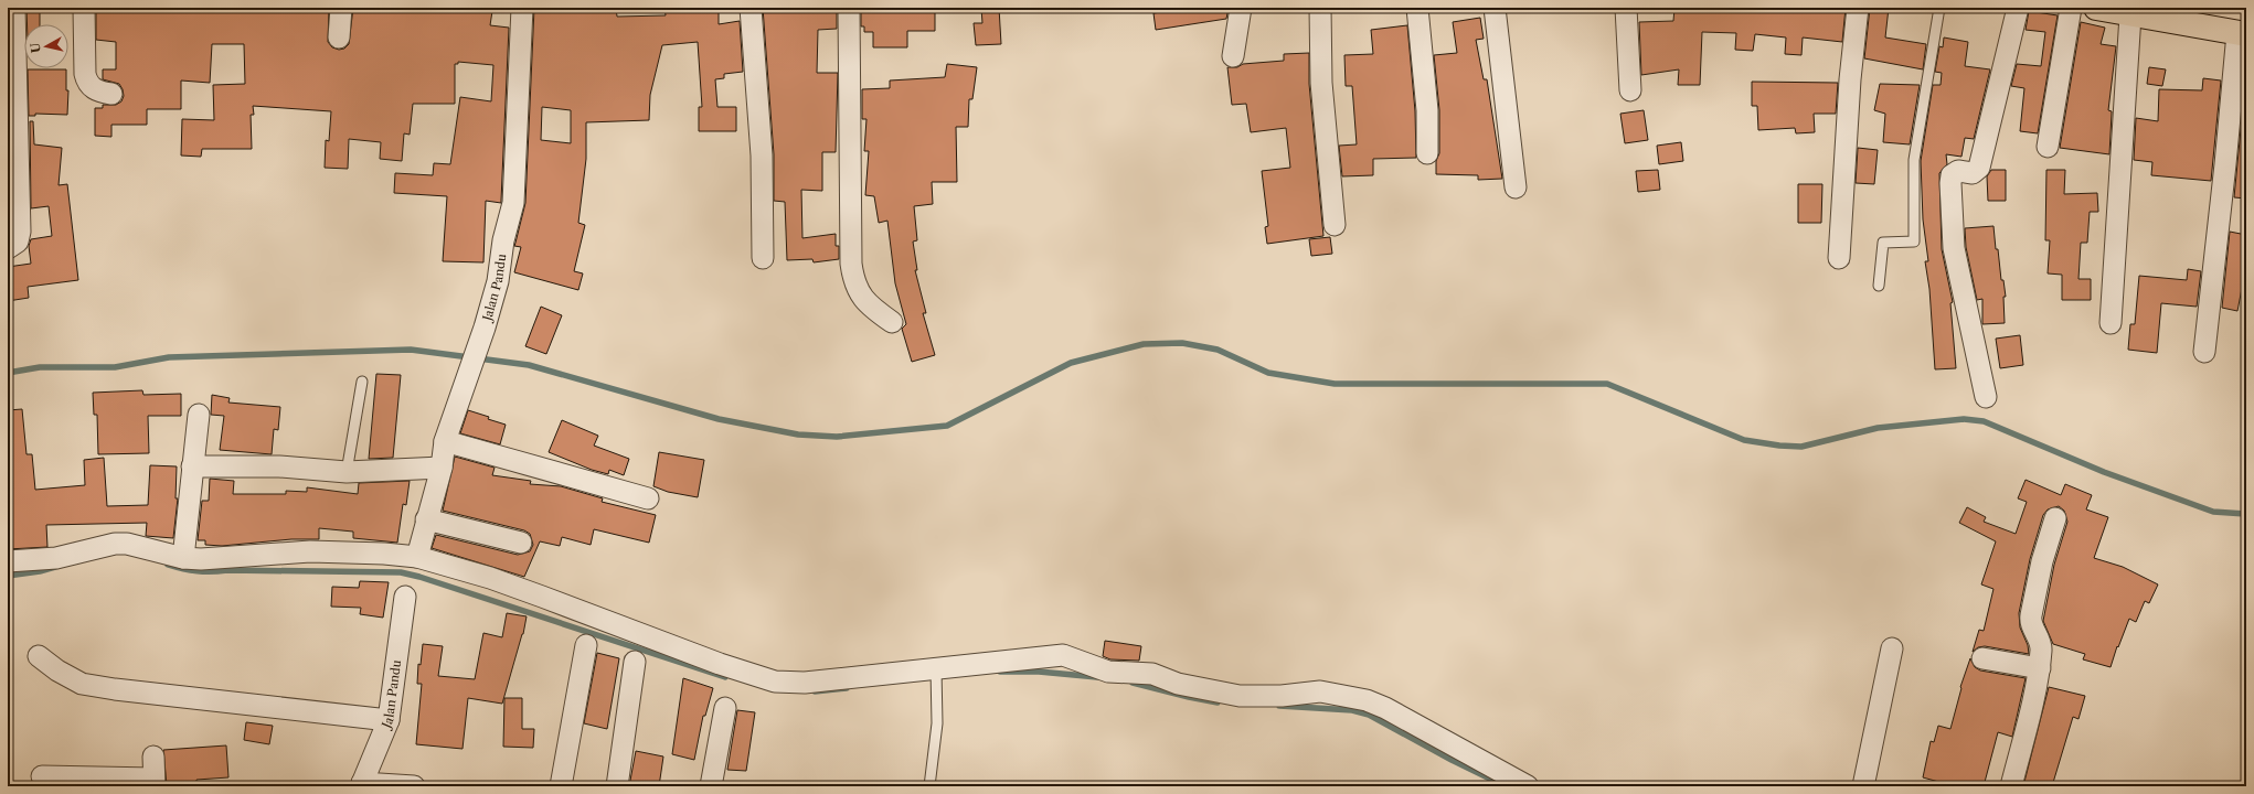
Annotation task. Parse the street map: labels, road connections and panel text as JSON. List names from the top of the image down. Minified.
{"streets":{"street":["Jalan Pandu"]},"north":"left"}
